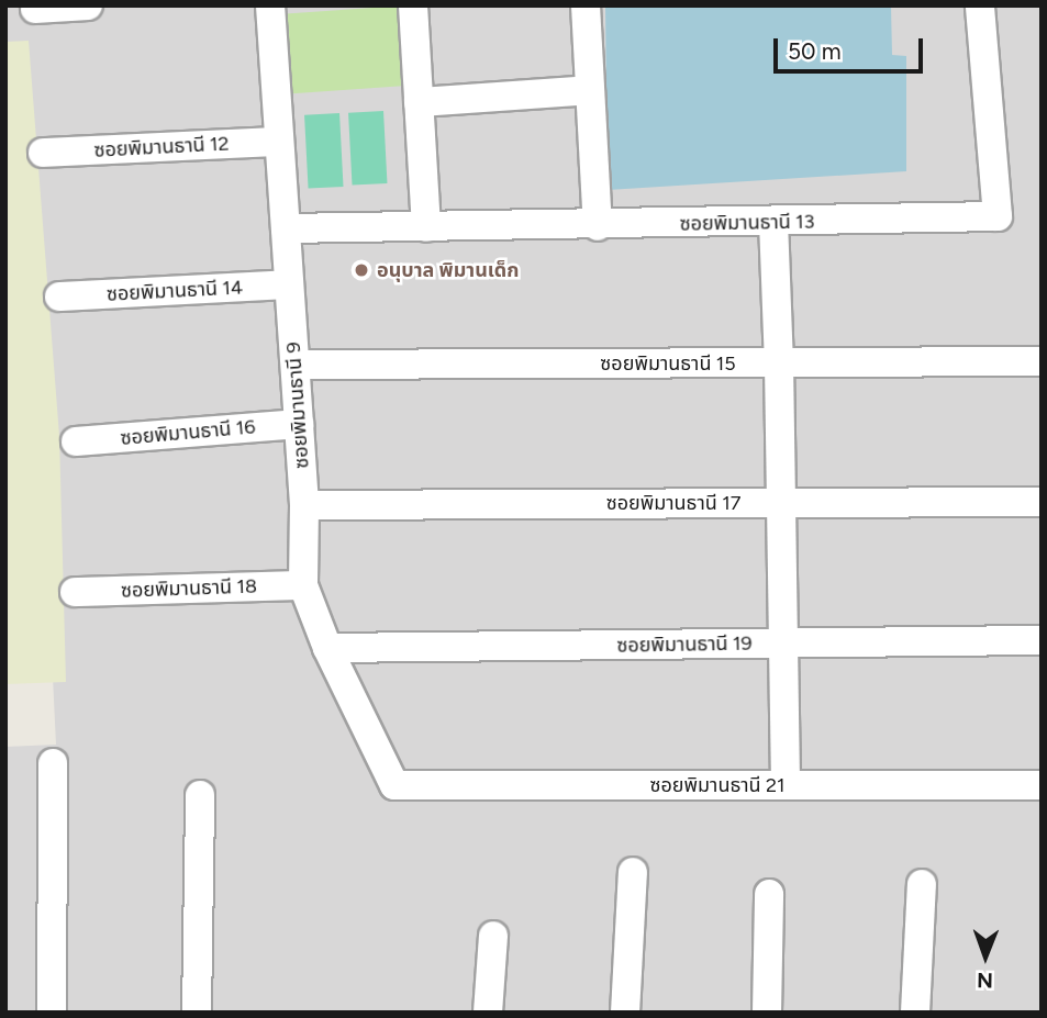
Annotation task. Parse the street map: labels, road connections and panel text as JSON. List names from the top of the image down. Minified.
{"streets":{"street":["ซอยพิมานธานี 12","ซอยพิมานธานี 13","ซอยพิมานธานี 14","ซอยพิมานธานี 15","ซอยพิมานธานี 9","ซอยพิมานธานี 16","ซอยพิมานธานี 17","ซอยพิมานธานี 18","ซอยพิมานธานี 19","ซอยพิมานธานี 21"]},"crossings":[["ซอยพิมานธานี 12","ซอยพิมานธานี 9"],["ซอยพิมานธานี 13","ซอยพิมานธานี 9"],["ซอยพิมานธานี 14","ซอยพิมานธานี 9"],["ซอยพิมานธานี 15","ซอยพิมานธานี 9"],["ซอยพิมานธานี 9","ซอยพิมานธานี 16"],["ซอยพิมานธานี 9","ซอยพิมานธานี 17"],["ซอยพิมานธานี 9","ซอยพิมานธานี 18"],["ซอยพิมานธานี 9","ซอยพิมานธานี 19"],["ซอยพิมานธานี 9","ซอยพิมานธานี 21"]],"places":["อนุบาล พิมานเด็ก"],"scale_bar":"50 m","north":"bottom"}
